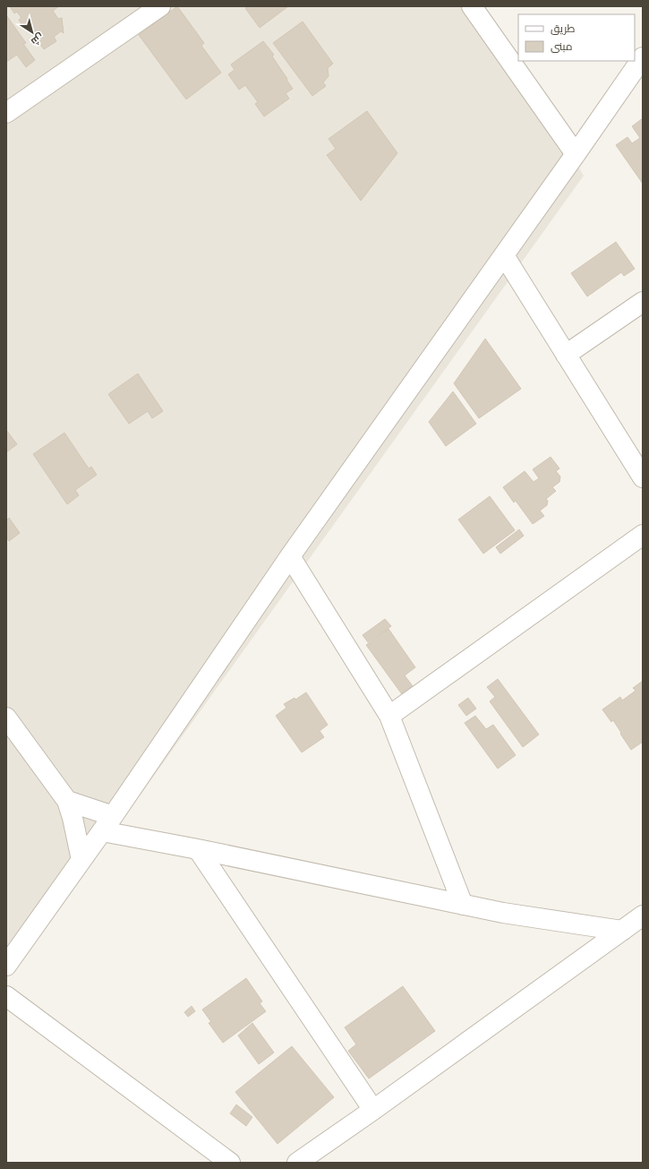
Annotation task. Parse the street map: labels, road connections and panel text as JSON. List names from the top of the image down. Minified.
{"legend":["طريق","مبنى"],"north":"bottom right"}
